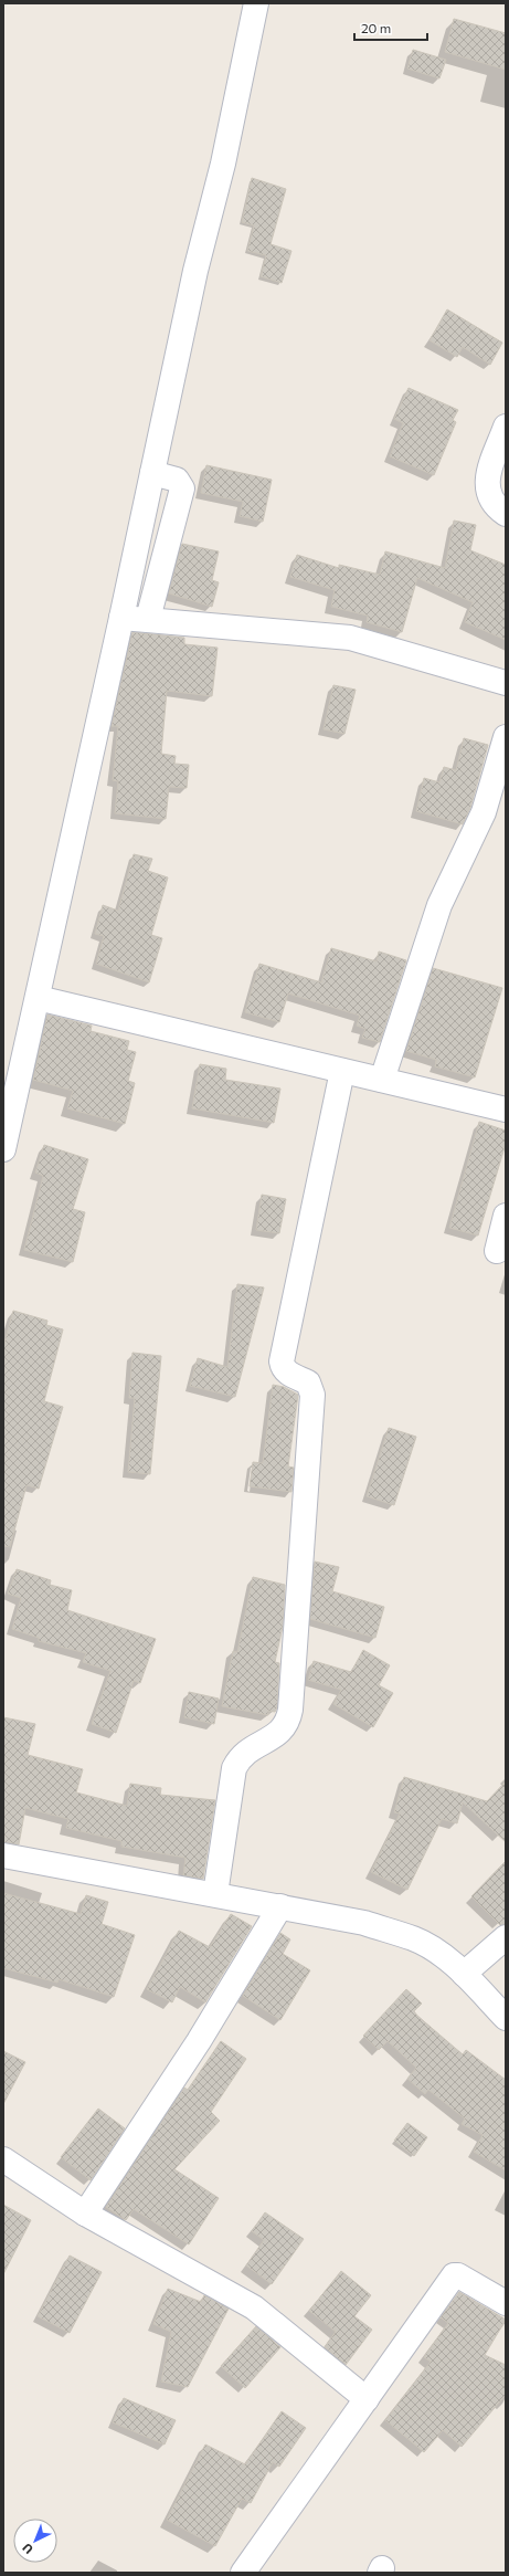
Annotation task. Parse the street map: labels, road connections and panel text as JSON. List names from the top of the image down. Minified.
{"scale_bar":"20 m","north":"bottom left"}
